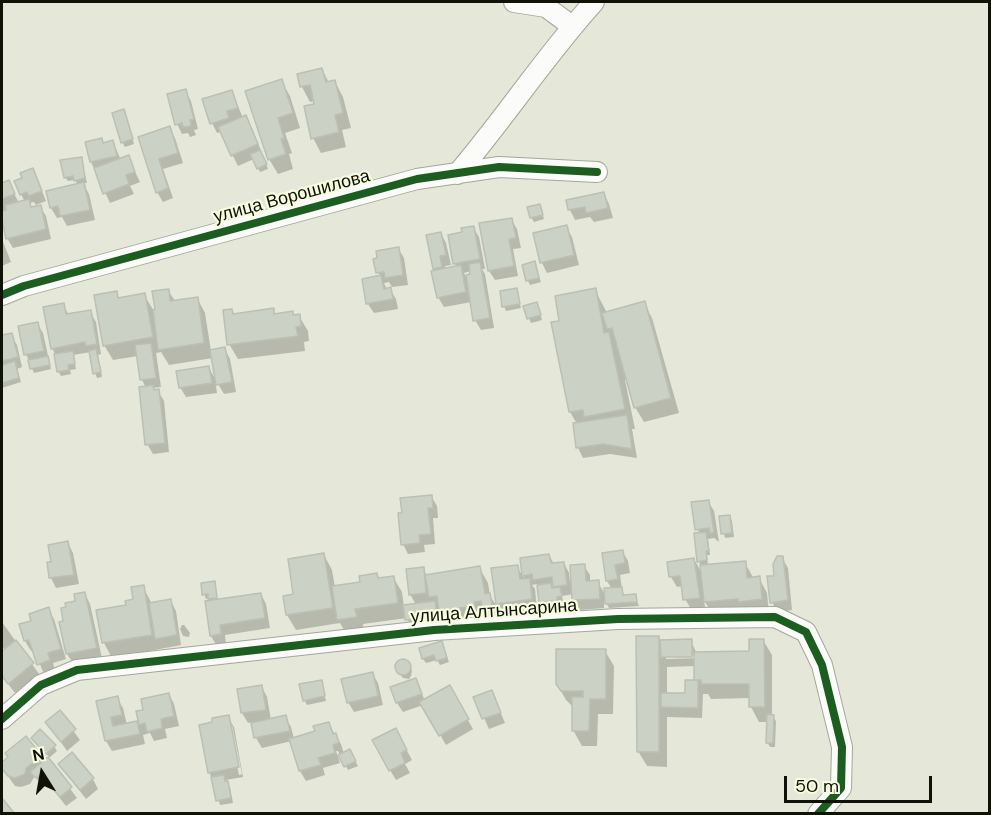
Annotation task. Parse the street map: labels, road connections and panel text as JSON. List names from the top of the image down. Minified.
{"streets":{"street":["улица Ворошилова","улица Алтынсарина"]},"scale_bar":"50 m","north":"top"}
